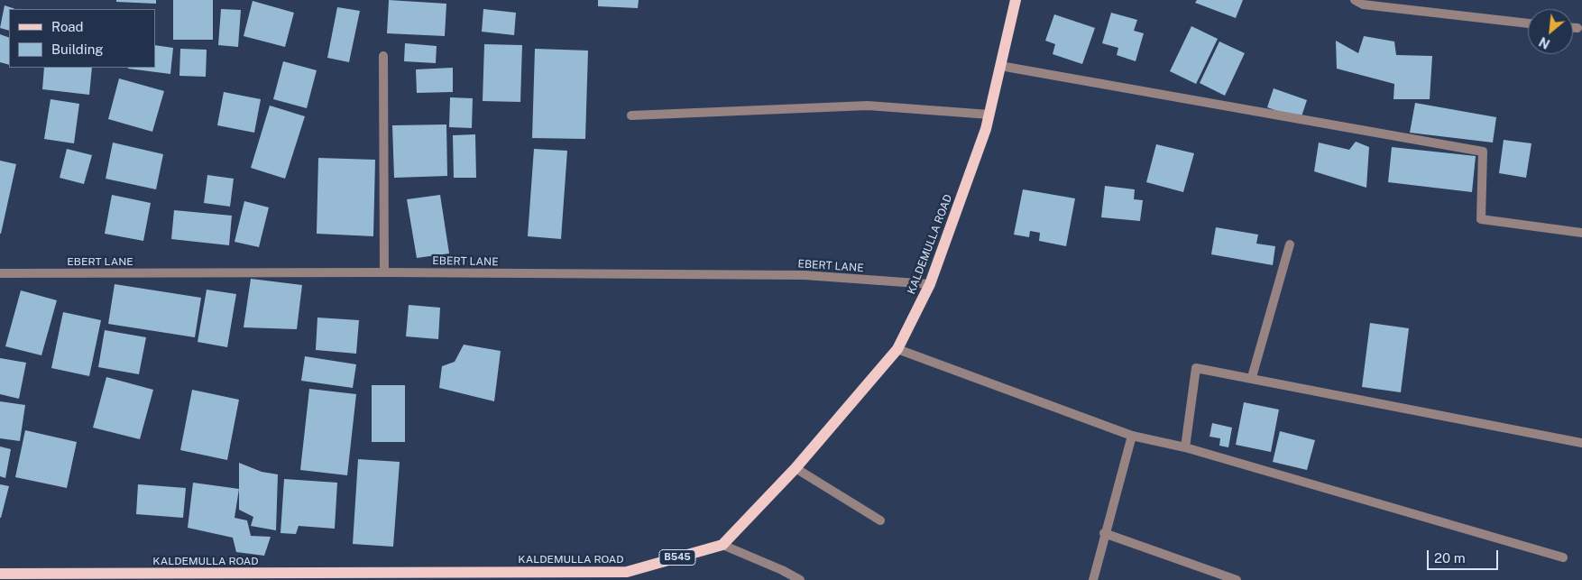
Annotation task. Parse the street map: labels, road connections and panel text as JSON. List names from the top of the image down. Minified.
{"streets":{"main road":["KALDEMULLA ROAD","B545"],"street":["EBERT LANE"]},"crossings":[["KALDEMULLA ROAD","EBERT LANE"]],"legend":["Road","Building"],"scale_bar":"20 m","north":"bottom left"}
